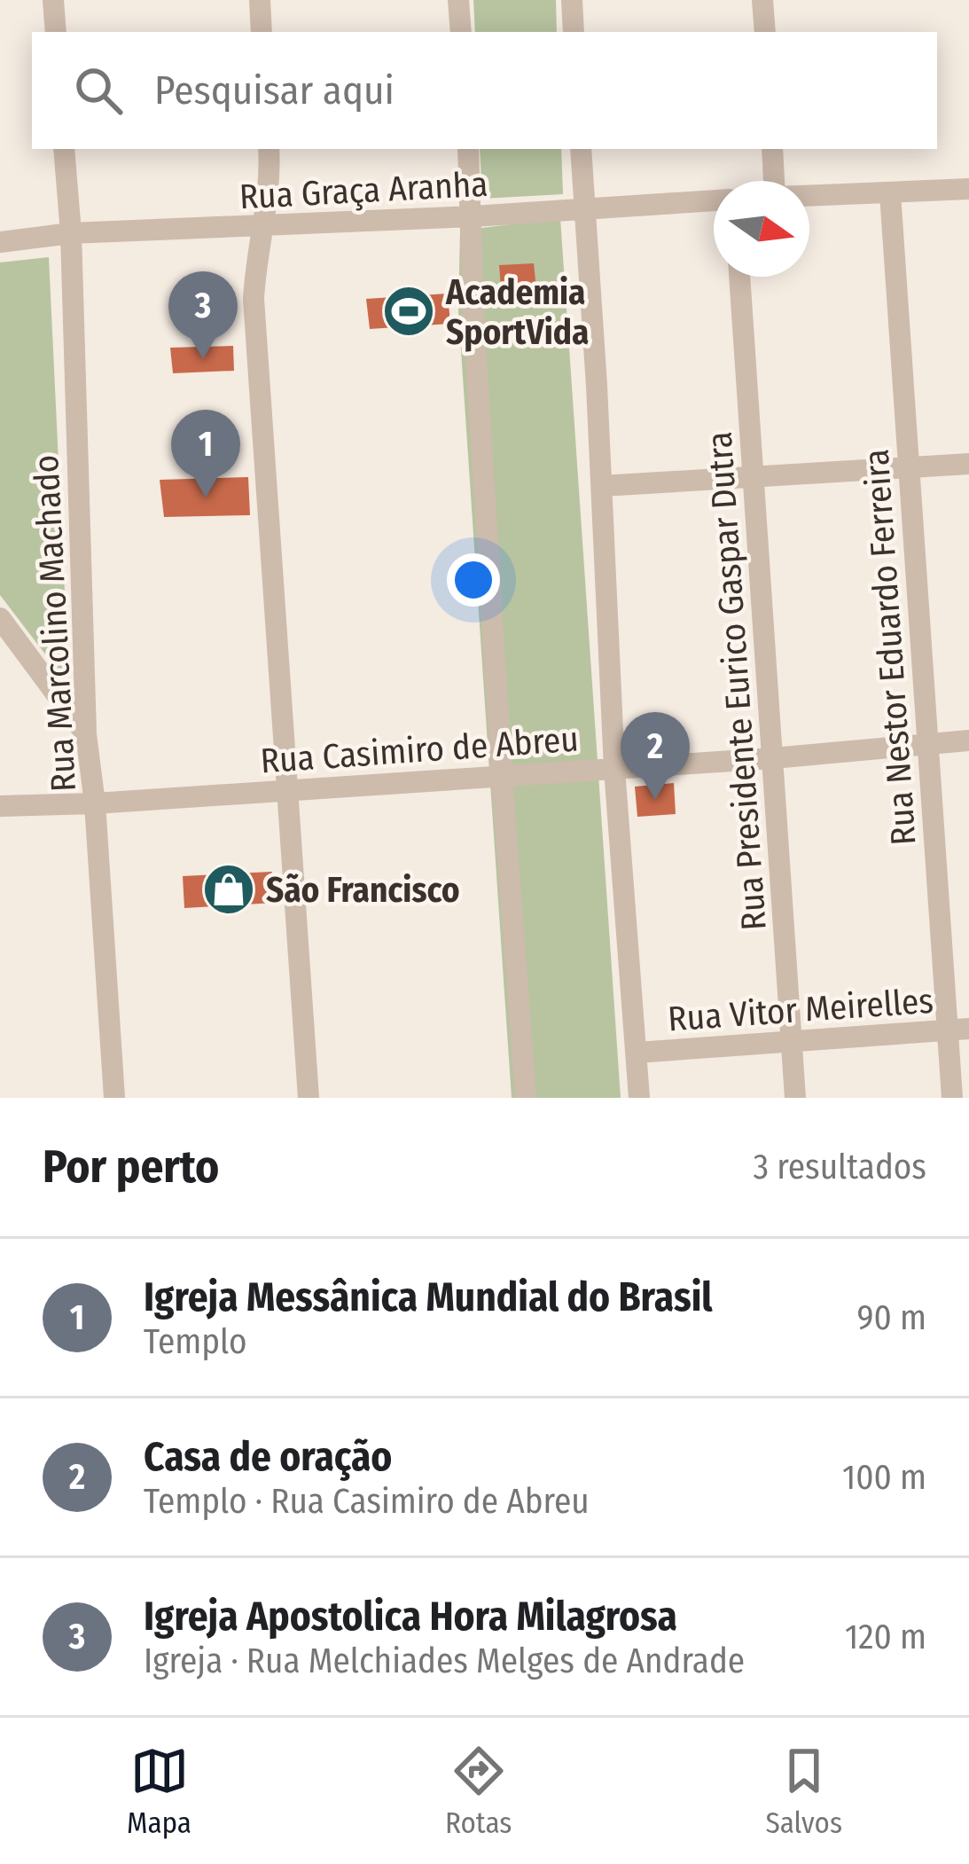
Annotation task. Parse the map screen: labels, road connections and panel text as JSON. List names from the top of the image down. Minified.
{"streets":{"street":["Rua Graça Aranha","Rua Marcolino Machado","Rua Nestor Eduardo Ferreira","Rua Presidente Eurico Gaspar Dutra","Rua Casimiro de Abreu","Rua Vitor Meirelles"]},"crossings":[["Rua Graça Aranha","Rua Marcolino Machado"],["Rua Marcolino Machado","Rua Casimiro de Abreu"],["Rua Nestor Eduardo Ferreira","Rua Casimiro de Abreu"],["Rua Nestor Eduardo Ferreira","Rua Vitor Meirelles"],["Rua Presidente Eurico Gaspar Dutra","Rua Casimiro de Abreu"],["Rua Presidente Eurico Gaspar Dutra","Rua Vitor Meirelles"]],"places":{"sports":["Academia SportVida"],"shop":["São Francisco"]},"north":"right","page":{"search":"Pesquisar aqui","pins":["3","1","2"],"heading":["Por perto","3 resultados"],"list":[{"mark":"1","name":"Igreja Messânica Mundial do Brasil","note":"Templo","value":"90 m"},{"mark":"2","name":"Casa de oração","note":"Templo · Rua Casimiro de Abreu","value":"100 m"},{"mark":"3","name":"Igreja Apostolica Hora Milagrosa","note":"Igreja · Rua Melchiades Melges de Andrade","value":"120 m"}],"nav":["Mapa","Rotas","Salvos"]}}
